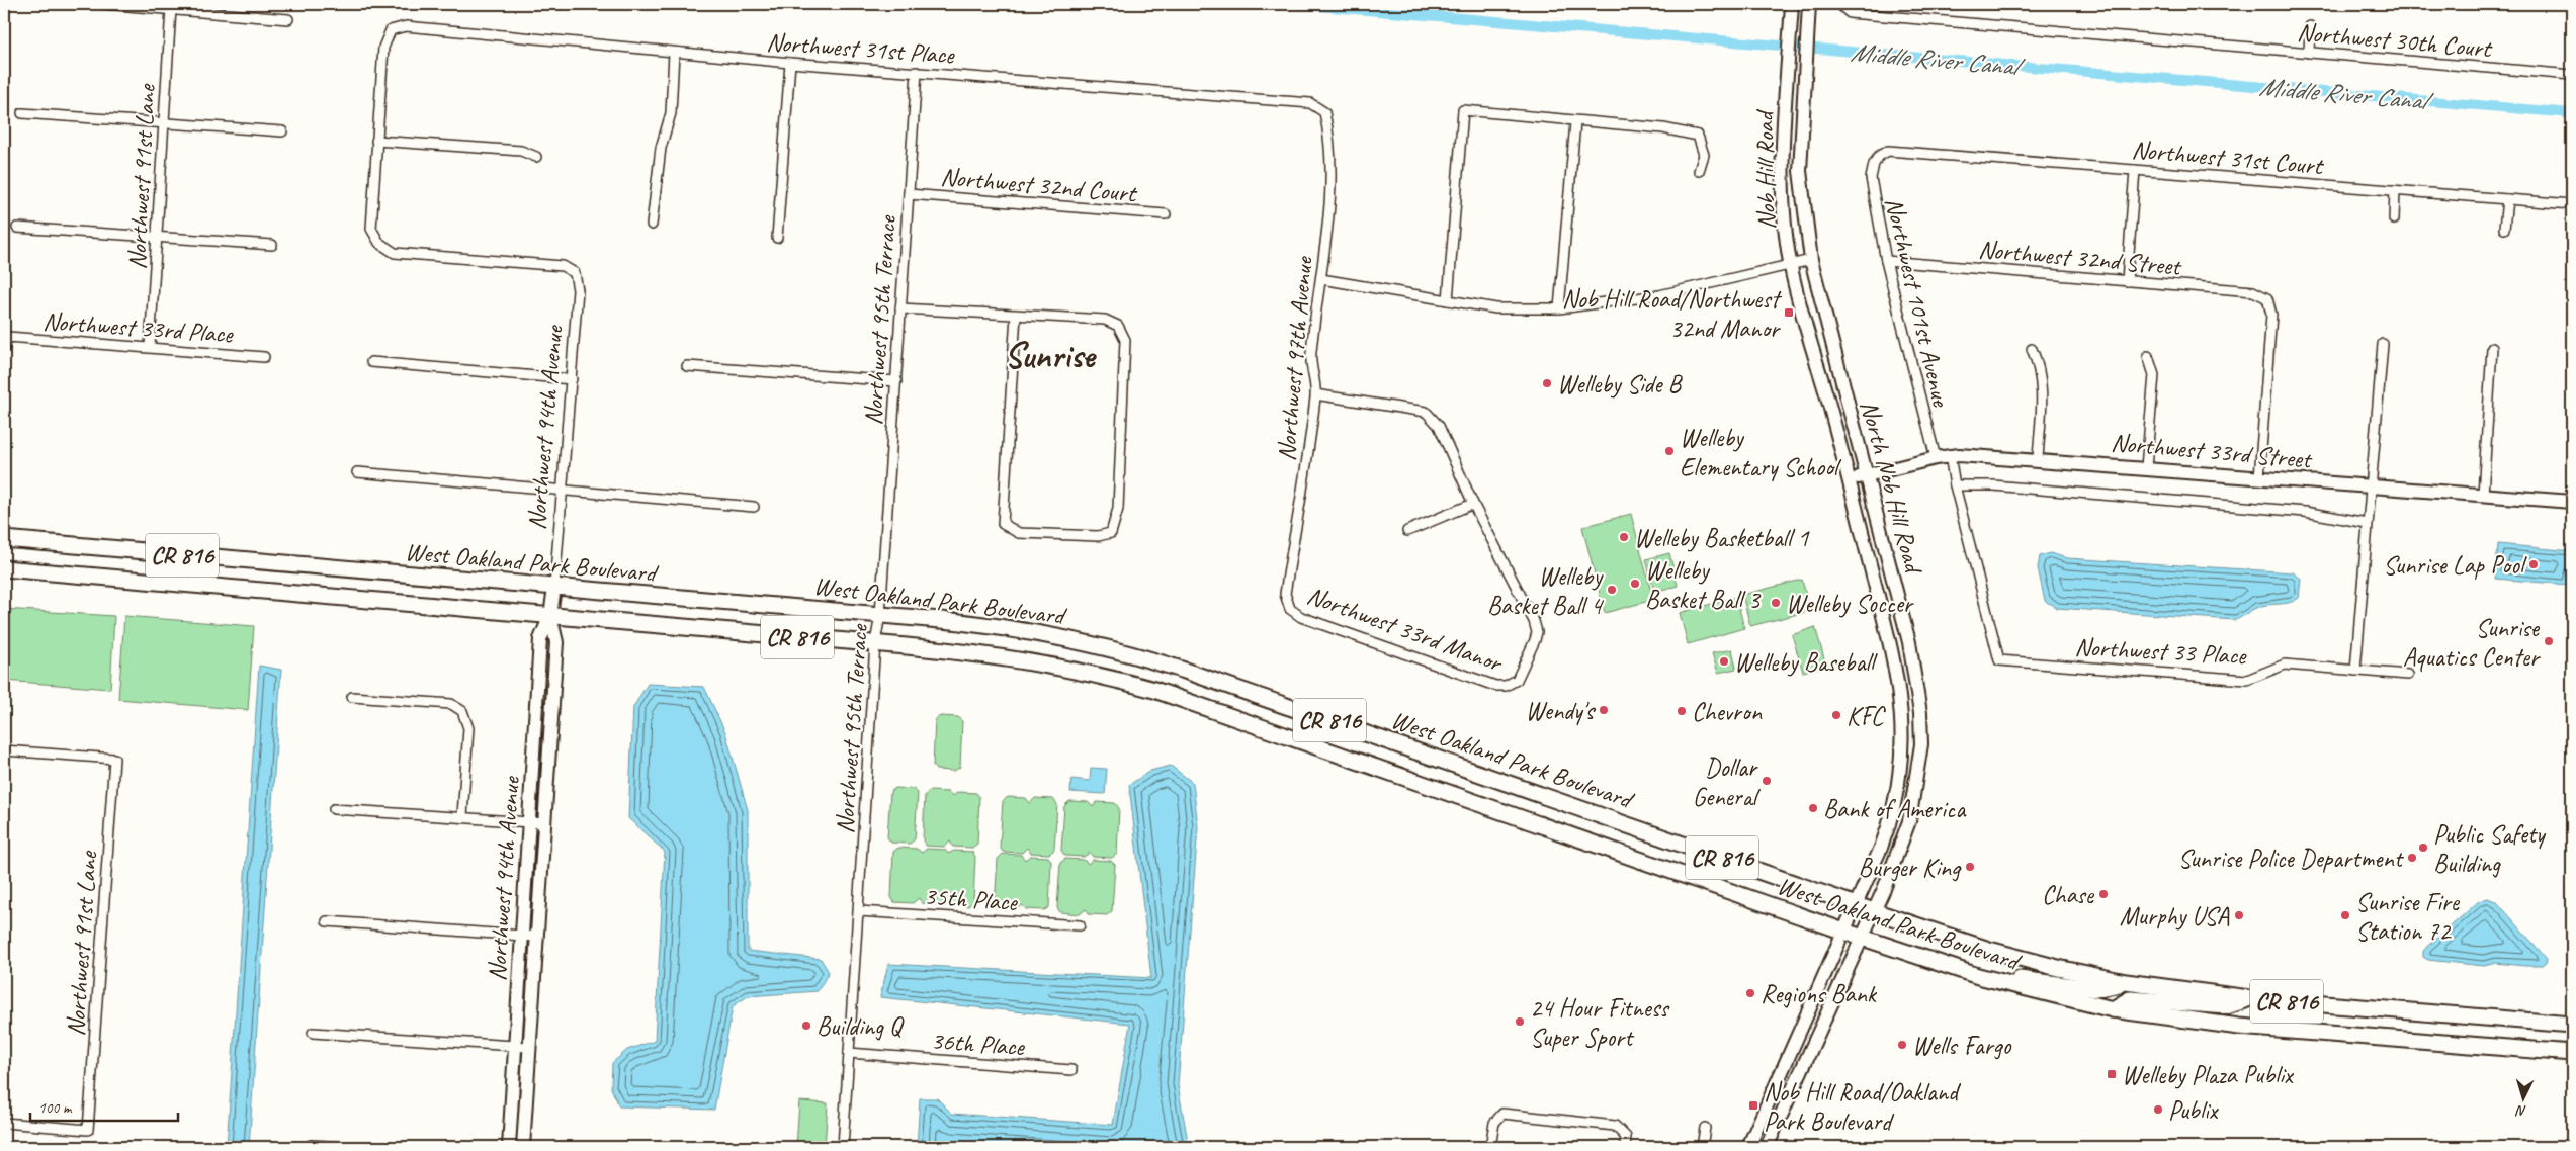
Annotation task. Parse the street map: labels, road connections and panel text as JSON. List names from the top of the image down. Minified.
{"streets":{"main road":["Nob Hill Road","Northwest 94th Avenue","Northwest 33rd Street","North Nob Hill Road","CR 816","West Oakland Park Boulevard"],"street":["Northwest 30th Court","Northwest 31st Place","Northwest 31st Court","Northwest 91st Lane","Northwest 32nd Court","Northwest 32nd Street","Northwest 101st Avenue","Northwest 95th Terrace","Northwest 33rd Place","Northwest 97th Avenue","Northwest 33rd Manor","Northwest 33 Place","35th Place","36th Place"]},"crossings":[["Northwest 31st Place","Northwest 95th Terrace"],["Northwest 31st Place","Northwest 97th Avenue"],["Northwest 31st Place","Northwest 94th Avenue"],["Northwest 31st Court","Northwest 101st Avenue"],["Nob Hill Road","North Nob Hill Road"],["Northwest 91st Lane","Northwest 33rd Place"],["Northwest 32nd Court","Northwest 95th Terrace"],["Northwest 32nd Street","Northwest 101st Avenue"],["Northwest 32nd Street","Northwest 33rd Street"],["Northwest 101st Avenue","Northwest 33rd Street"],["Northwest 95th Terrace","West Oakland Park Boulevard"],["Northwest 95th Terrace","35th Place"],["Northwest 95th Terrace","36th Place"],["Northwest 97th Avenue","Northwest 33rd Manor"],["Northwest 94th Avenue","West Oakland Park Boulevard"],["Northwest 33rd Street","North Nob Hill Road"],["North Nob Hill Road","West Oakland Park Boulevard"]],"districts":["Sunrise"],"water":["Middle River Canal"],"places":{"transit":["Nob Hill Road/Northwest 32nd Manor","Welleby Plaza Publix","Nob Hill Road/Oakland Park Boulevard"],"other":["Welleby Side B","Welleby Elementary School","Welleby Basketball 1","Sunrise Lap Pool","Welleby Basket Ball 3","Welleby Basket Ball 4","Welleby Soccer","Sunrise Aquatics Center","Welleby Baseball","Wendy's","Chevron","KFC","Dollar General","Bank of America","Public Safety Building","Sunrise Police Department","Burger King","Chase","Murphy USA","Sunrise Fire Station 72","Regions Bank","24 Hour Fitness Super Sport","Building Q","Wells Fargo","Publix"]},"scale_bar":"100 m","north":"bottom"}
